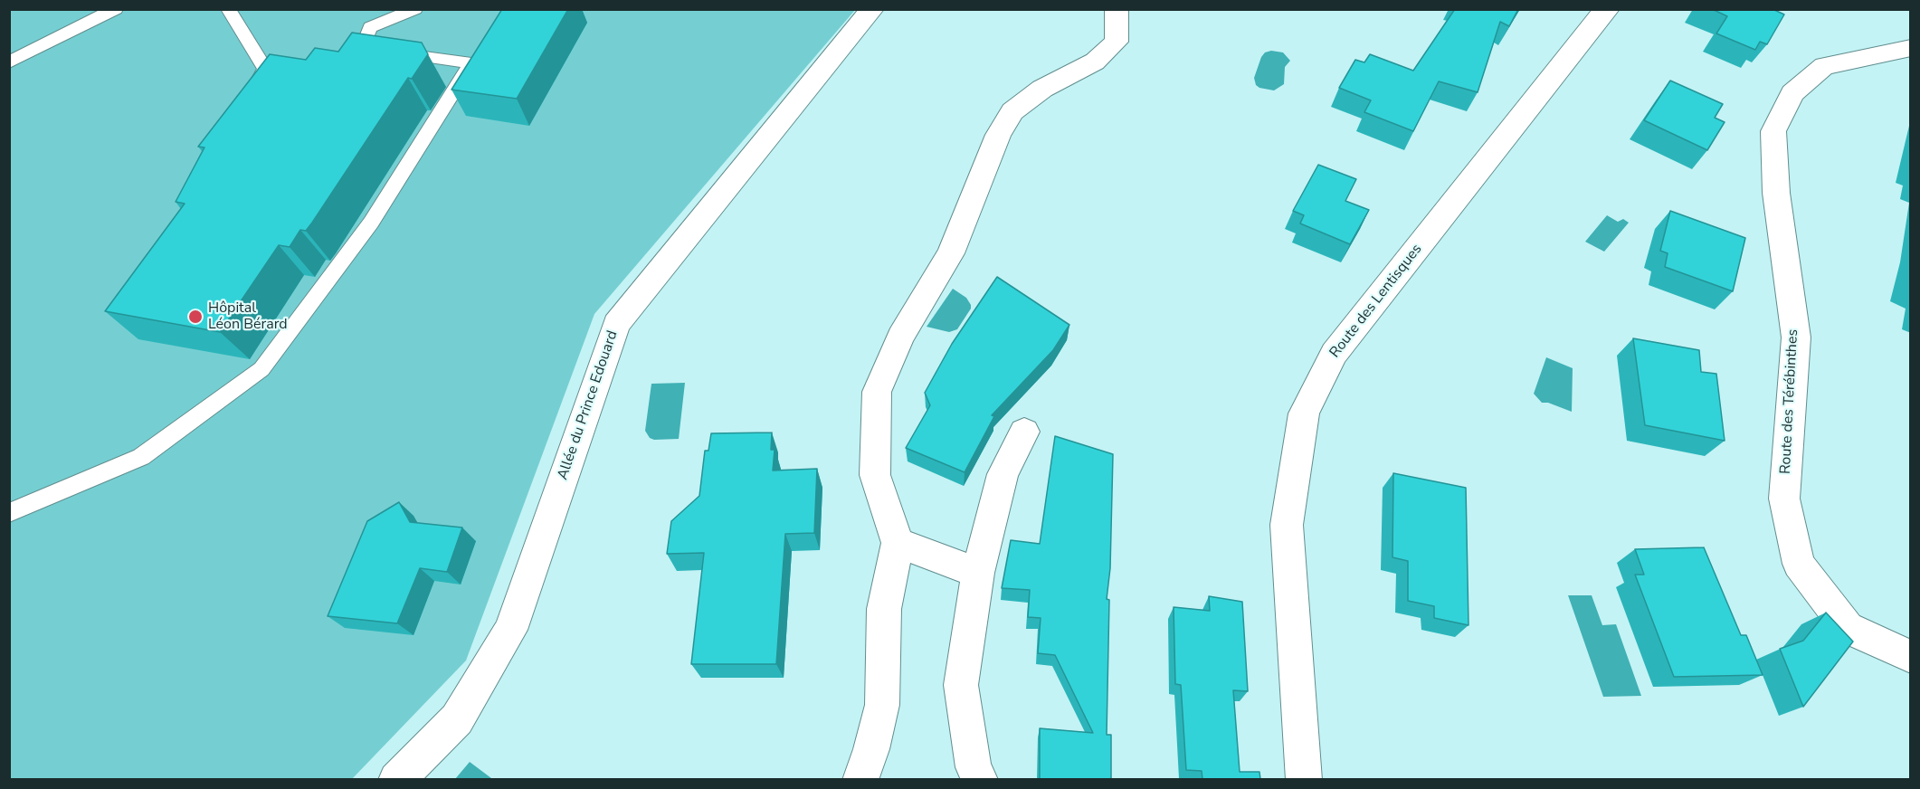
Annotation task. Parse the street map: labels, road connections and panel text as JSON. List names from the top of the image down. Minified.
{"streets":{"street":["Route des Lentisques","Route des Térébinthes","Allée du Prince Edouard"]},"places":["Hôpital Léon Bérard"]}
